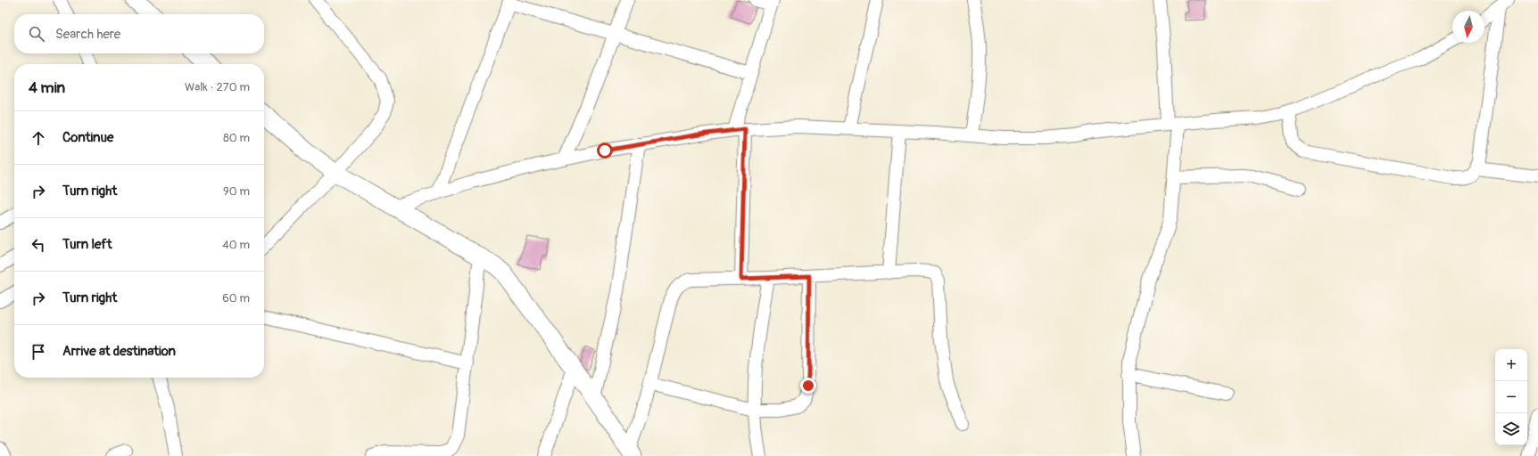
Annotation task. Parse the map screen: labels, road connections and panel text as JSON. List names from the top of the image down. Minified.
{"north":"bottom","page":{"search":"Search here","heading":["4 min","Walk · 270 m"],"list":[["Continue","80 m"],["Turn right","90 m"],["Turn left","40 m"],["Turn right","60 m"],"Arrive at destination"],"map_buttons":["+","−"]}}
